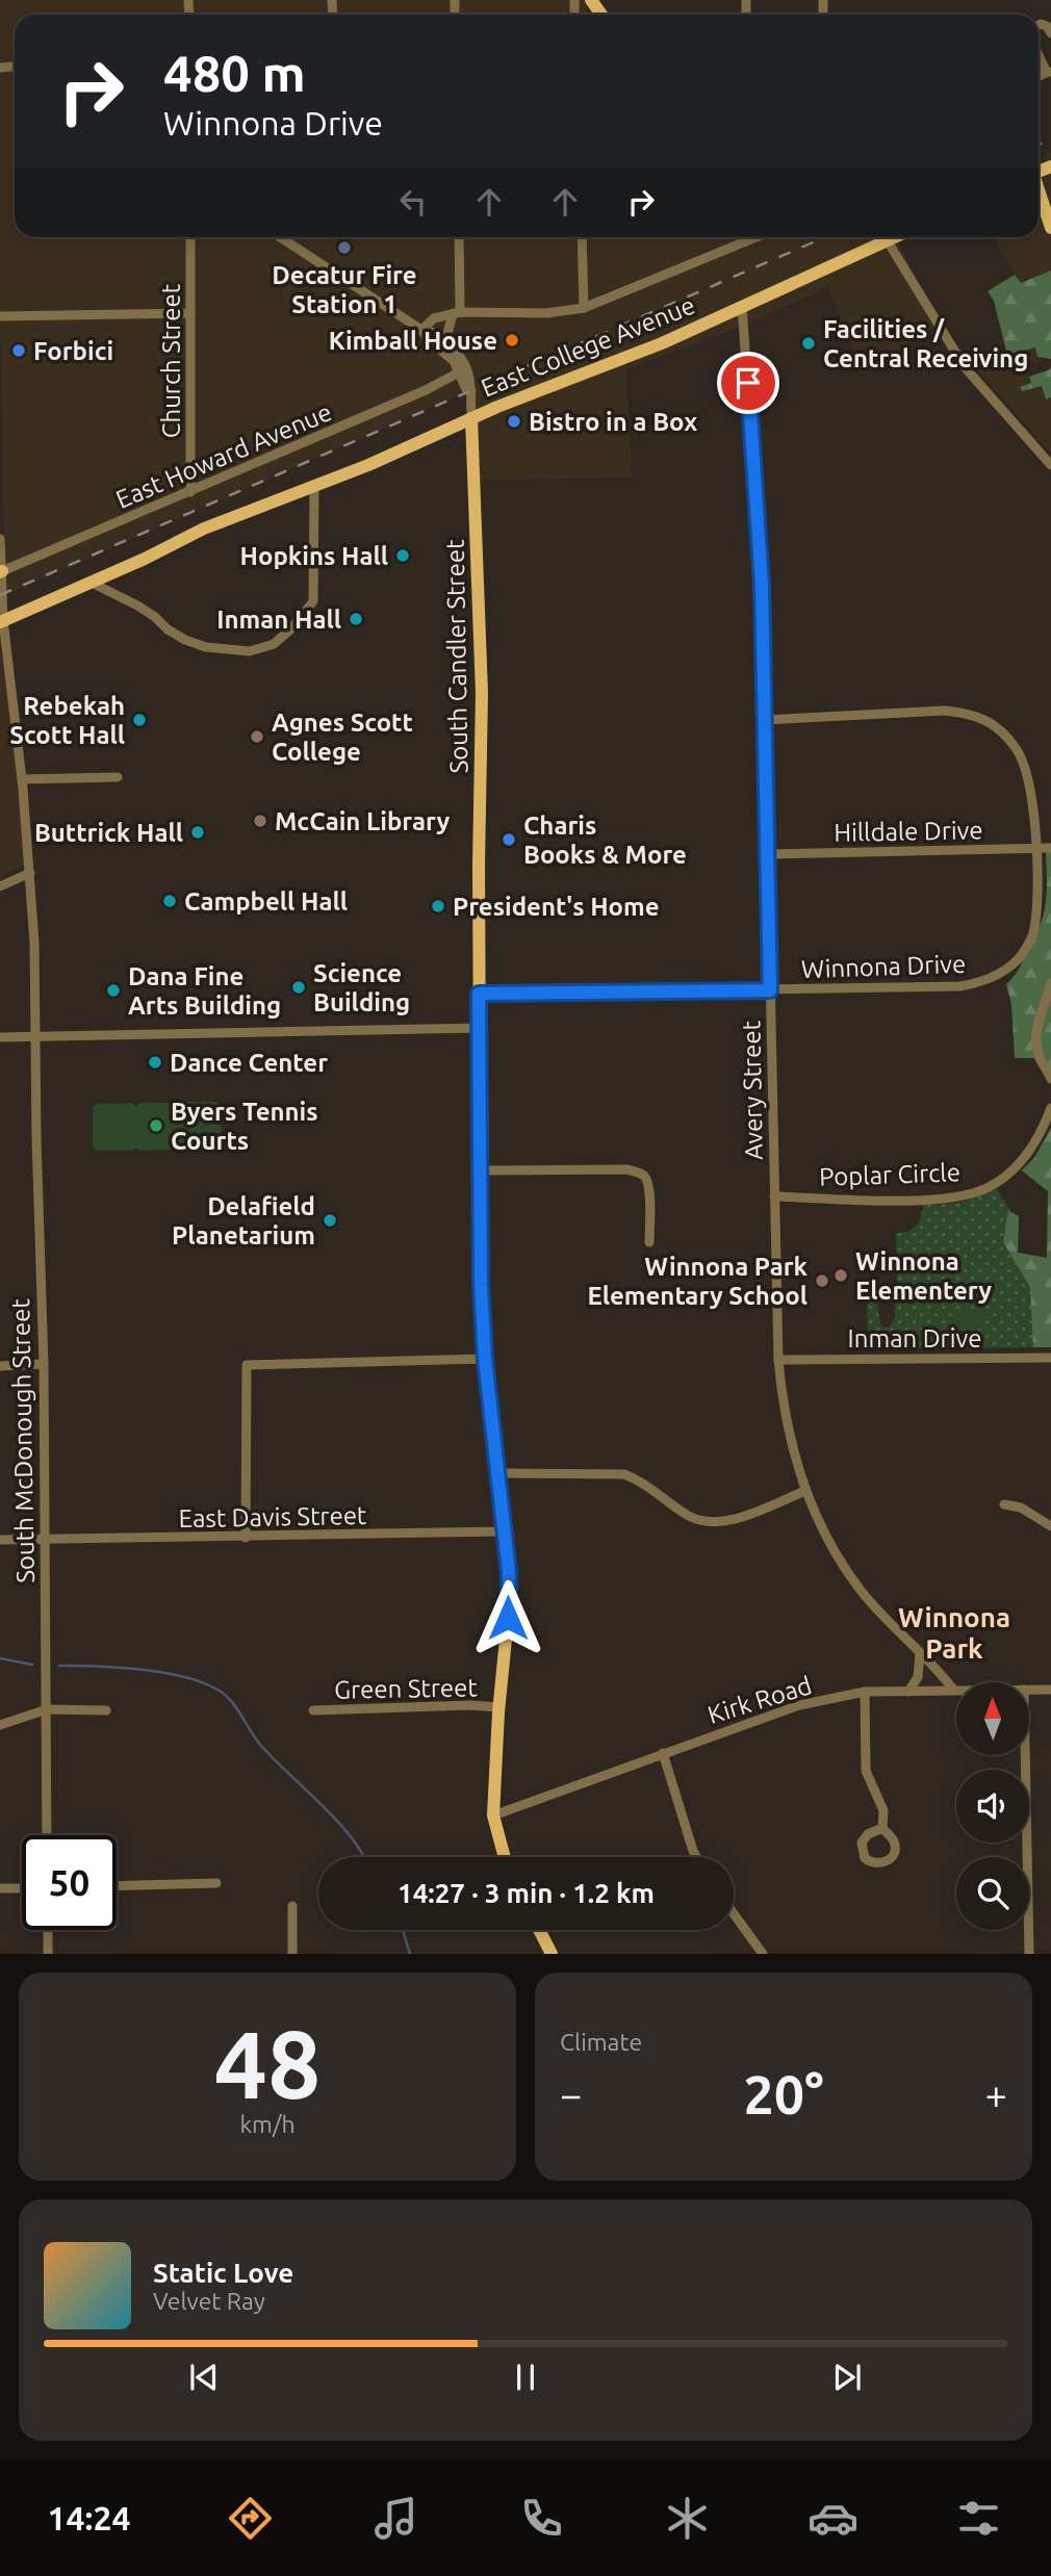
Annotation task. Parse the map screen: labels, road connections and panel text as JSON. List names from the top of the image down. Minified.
{"streets":{"main road":["East College Avenue","South Candler Street"],"street":["Church Street","East Howard Avenue","Hilldale Drive","Winnona Drive","Avery Street","Poplar Circle","Inman Drive","South McDonough Street","East Davis Street","Green Street","Kirk Road"]},"crossings":[["East College Avenue","South Candler Street"],["East College Avenue","Avery Street"],["East College Avenue","South McDonough Street"],["Church Street","East Howard Avenue"],["East Howard Avenue","South McDonough Street"],["South Candler Street","Winnona Drive"],["South Candler Street","East Davis Street"],["South Candler Street","Green Street"],["South Candler Street","Kirk Road"],["Hilldale Drive","Winnona Drive"],["Hilldale Drive","Avery Street"],["Winnona Drive","Avery Street"],["Avery Street","Poplar Circle"],["Avery Street","Inman Drive"],["Avery Street","Kirk Road"],["South McDonough Street","East Davis Street"]],"districts":["Winnona Park"],"places":["Decatur Fire Station 1","Kimball House","Facilities / Central Receiving","Forbici","Bistro in a Box","Hopkins Hall","Inman Hall","Rebekah Scott Hall","Agnes Scott College","McCain Library","Buttrick Hall","Charis Books & More","Campbell Hall","President's Home","Science Building","Dana Fine Arts Building","Dance Center","Byers Tennis Courts","Delafield Planetarium","Winnona Elementery","Winnona Park Elementary School"],"north":"top","page":{"turn":["480 m","Winnona Drive"],"limit":"50","trip":"14:27 · 3 min · 1.2 km","tile":[["48","km/h"],"Climate"],"heat":["−","20°","+"],"song":["Static Love","Velvet Ray"],"tabs":"14:24"}}
